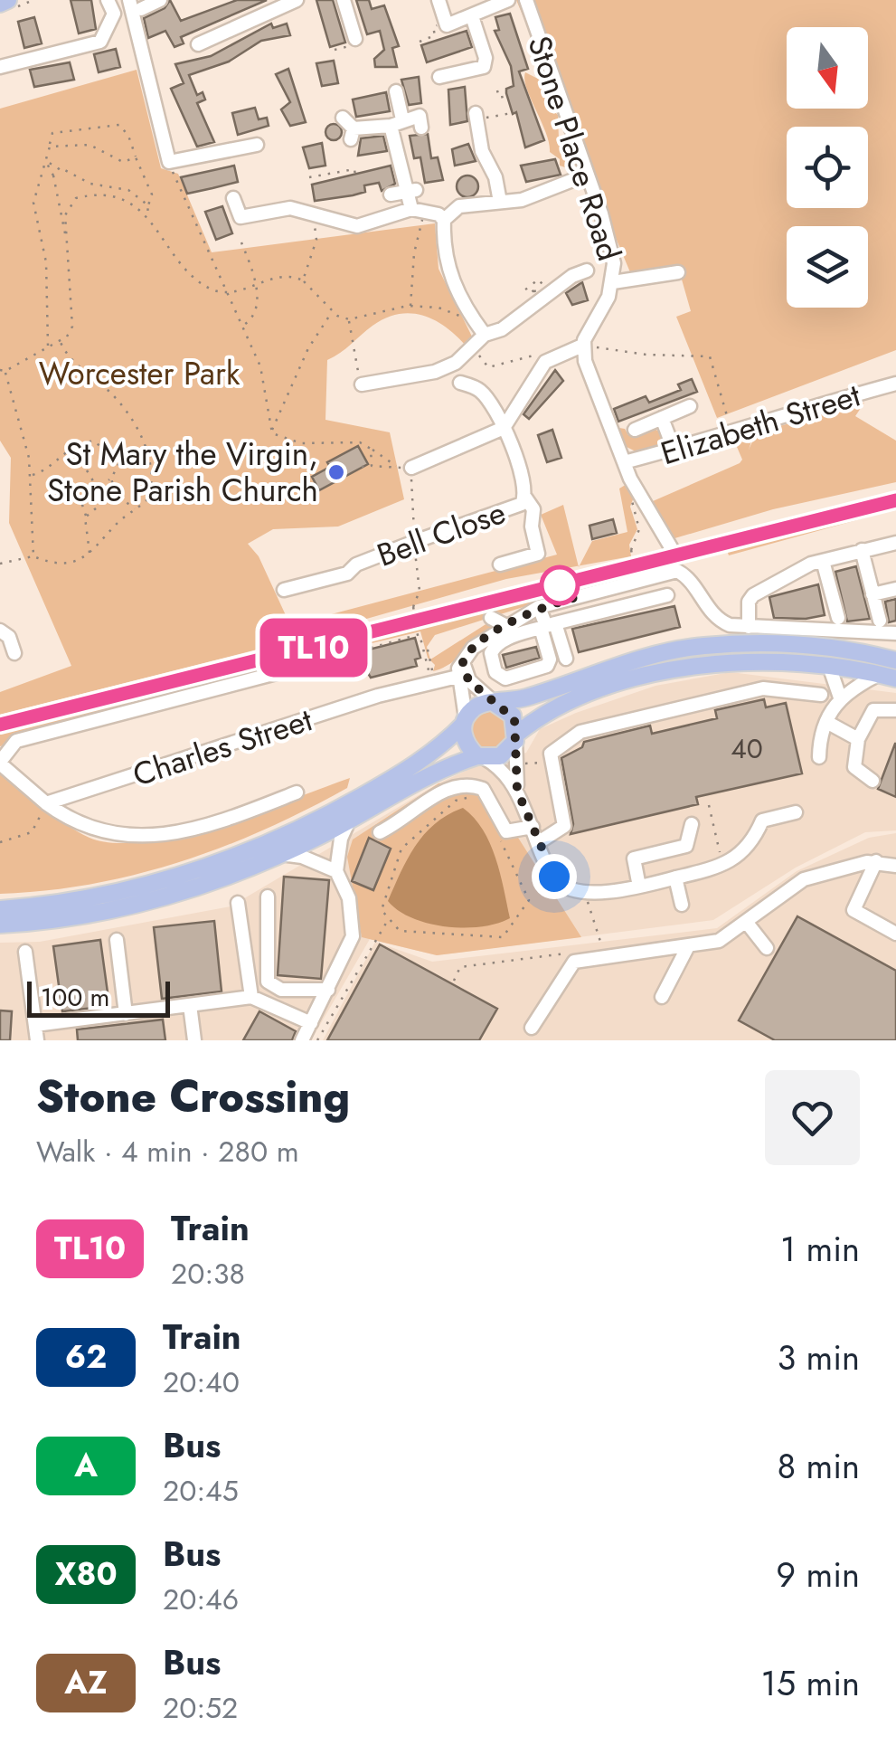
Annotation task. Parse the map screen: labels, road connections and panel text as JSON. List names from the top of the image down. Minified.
{"streets":{"street":["Stone Place Road","Elizabeth Street","Bell Close","Charles Street"]},"parks":["Worcester Park"],"places":["St Mary the Virgin, Stone Parish Church"],"house_numbers":["40"],"scale_bar":"100 m","north":"bottom","page":{"on_map":"TL10","scale":"100 m","heading":["Stone Crossing","Walk · 4 min · 280 m"],"list":[{"mark":"TL10","name":"Train","note":"20:38","value":"1 min"},{"mark":"62","name":"Train","note":"20:40","value":"3 min"},{"mark":"A","name":"Bus","note":"20:45","value":"8 min"},{"mark":"X80","name":"Bus","note":"20:46","value":"9 min"},{"mark":"AZ","name":"Bus","note":"20:52","value":"15 min"}]}}
